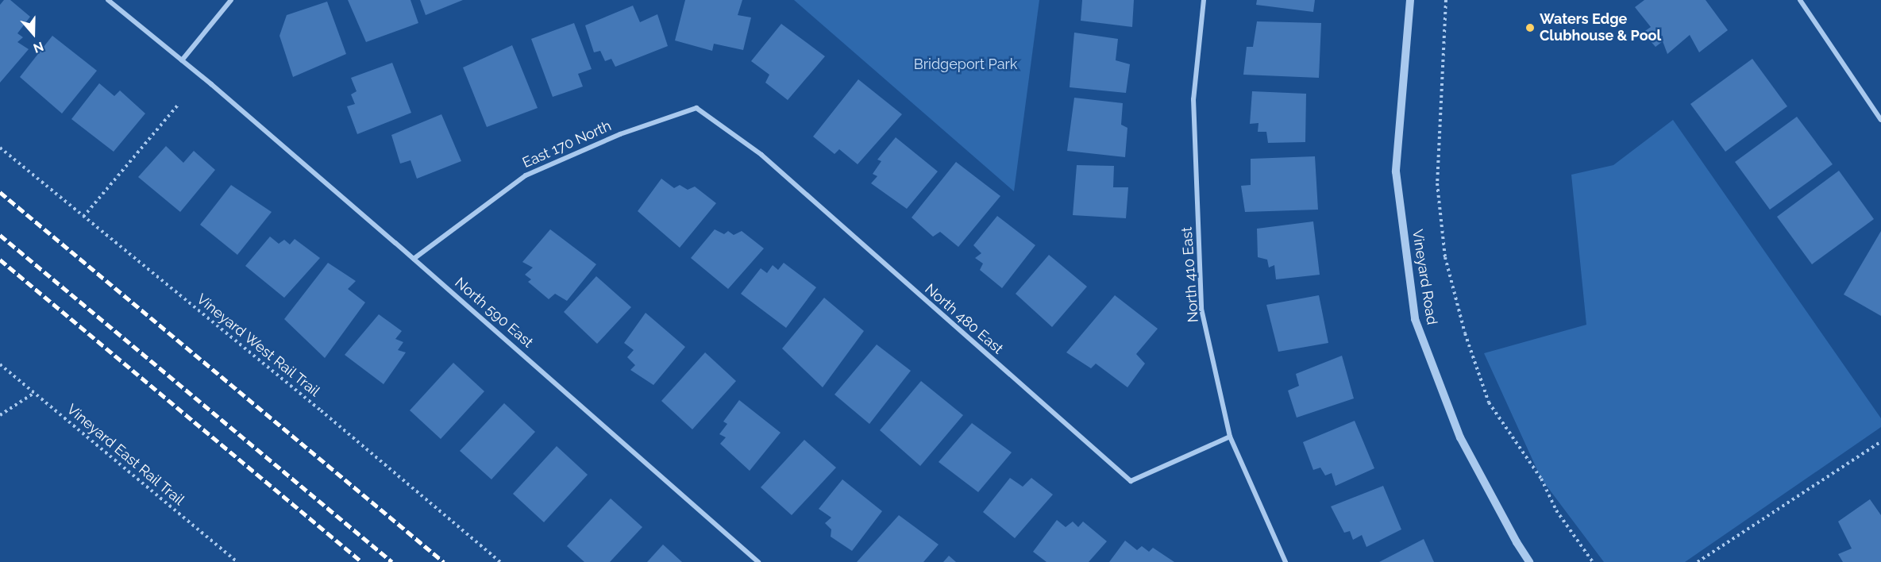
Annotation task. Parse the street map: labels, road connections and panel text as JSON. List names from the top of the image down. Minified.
{"streets":{"street":["East 170 North","North 410 East","Vineyard Road","North 590 East","North 480 East"],"path":["Vineyard West Rail Trail","Vineyard East Rail Trail"]},"crossings":[["East 170 North","North 590 East"],["East 170 North","North 480 East"],["North 410 East","North 480 East"]],"parks":["Bridgeport Park"],"places":["Waters Edge Clubhouse & Pool"],"north":"bottom"}
